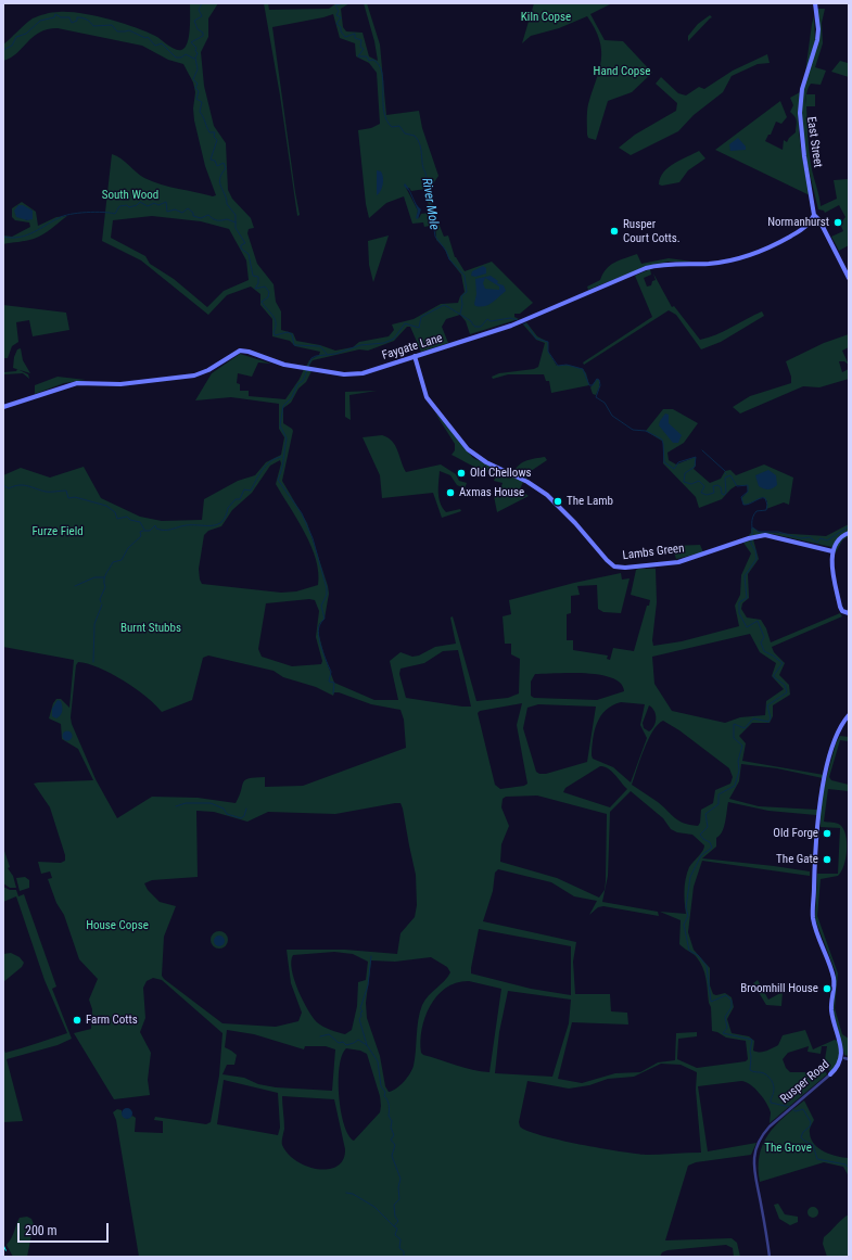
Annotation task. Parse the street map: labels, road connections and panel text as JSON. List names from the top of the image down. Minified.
{"streets":{"street":["East Street","Faygate Lane","Lambs Green","Rusper Road"]},"crossings":[["East Street","Faygate Lane"],["Faygate Lane","Lambs Green"]],"water":["River Mole"],"parks":["Kiln Copse","Hand Copse","South Wood","Furze Field","Burnt Stubbs","House Copse","The Grove"],"places":["Normanhurst","Rusper Court Cotts.","Old Chellows","Axmas House","The Lamb","Old Forge","The Gate","Broomhill House","Farm Cotts"],"scale_bar":"200 m"}
